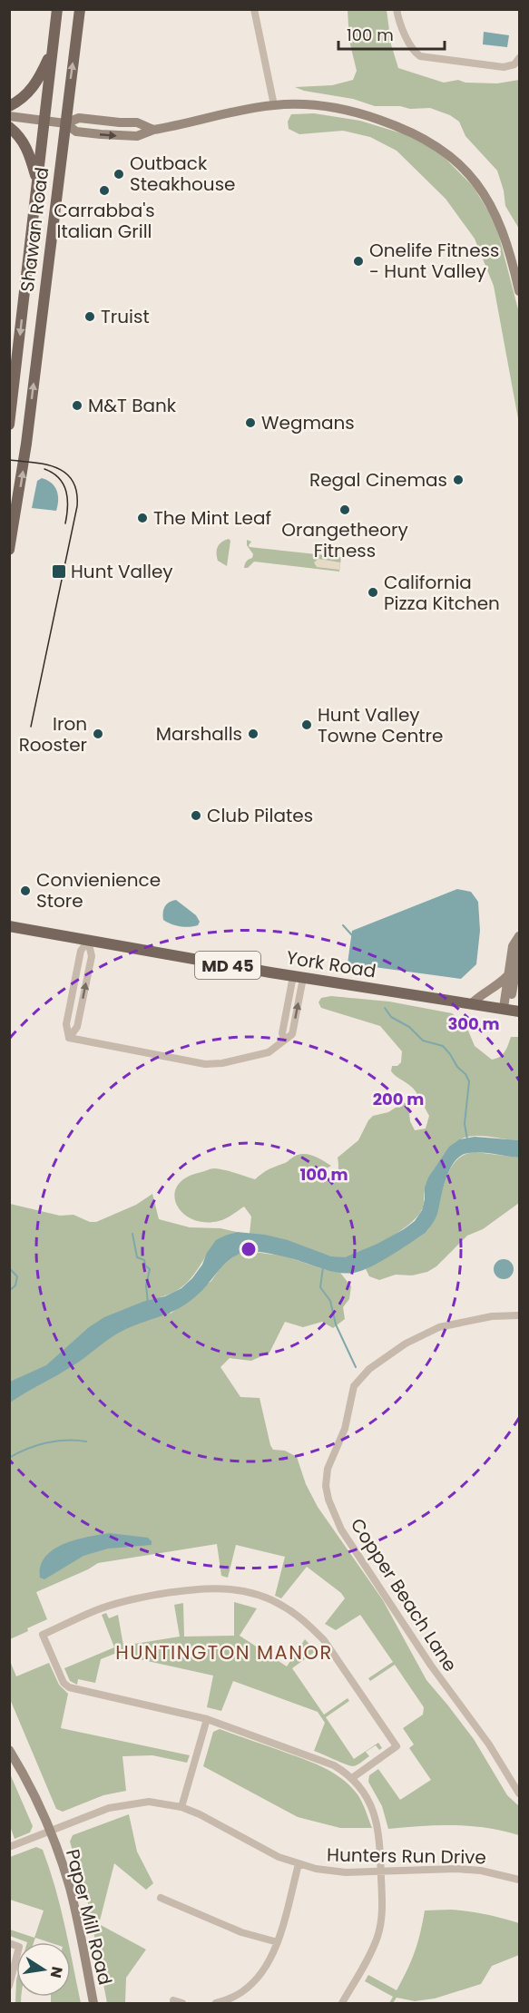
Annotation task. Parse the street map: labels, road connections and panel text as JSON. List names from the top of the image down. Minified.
{"streets":{"main road":["Shawan Road","York Road","MD 45","Paper Mill Road"],"street":["Copper Beach Lane","Hunters Run Drive"]},"crossings":[["Hunters Run Drive","Paper Mill Road"]],"districts":["HUNTINGTON MANOR"],"places":{"other":["Outback Steakhouse","Carrabba's Italian Grill","Onelife Fitness - Hunt Valley","Truist","M&T Bank","Wegmans","Regal Cinemas","Orangetheory Fitness","The Mint Leaf","California Pizza Kitchen","Hunt Valley Towne Centre","Iron Rooster","Marshalls","Club Pilates","Convienience Store"],"transit":["Hunt Valley"]},"scale_bar":"100 m","north":"right","rings":["300 m","200 m","100 m"]}
